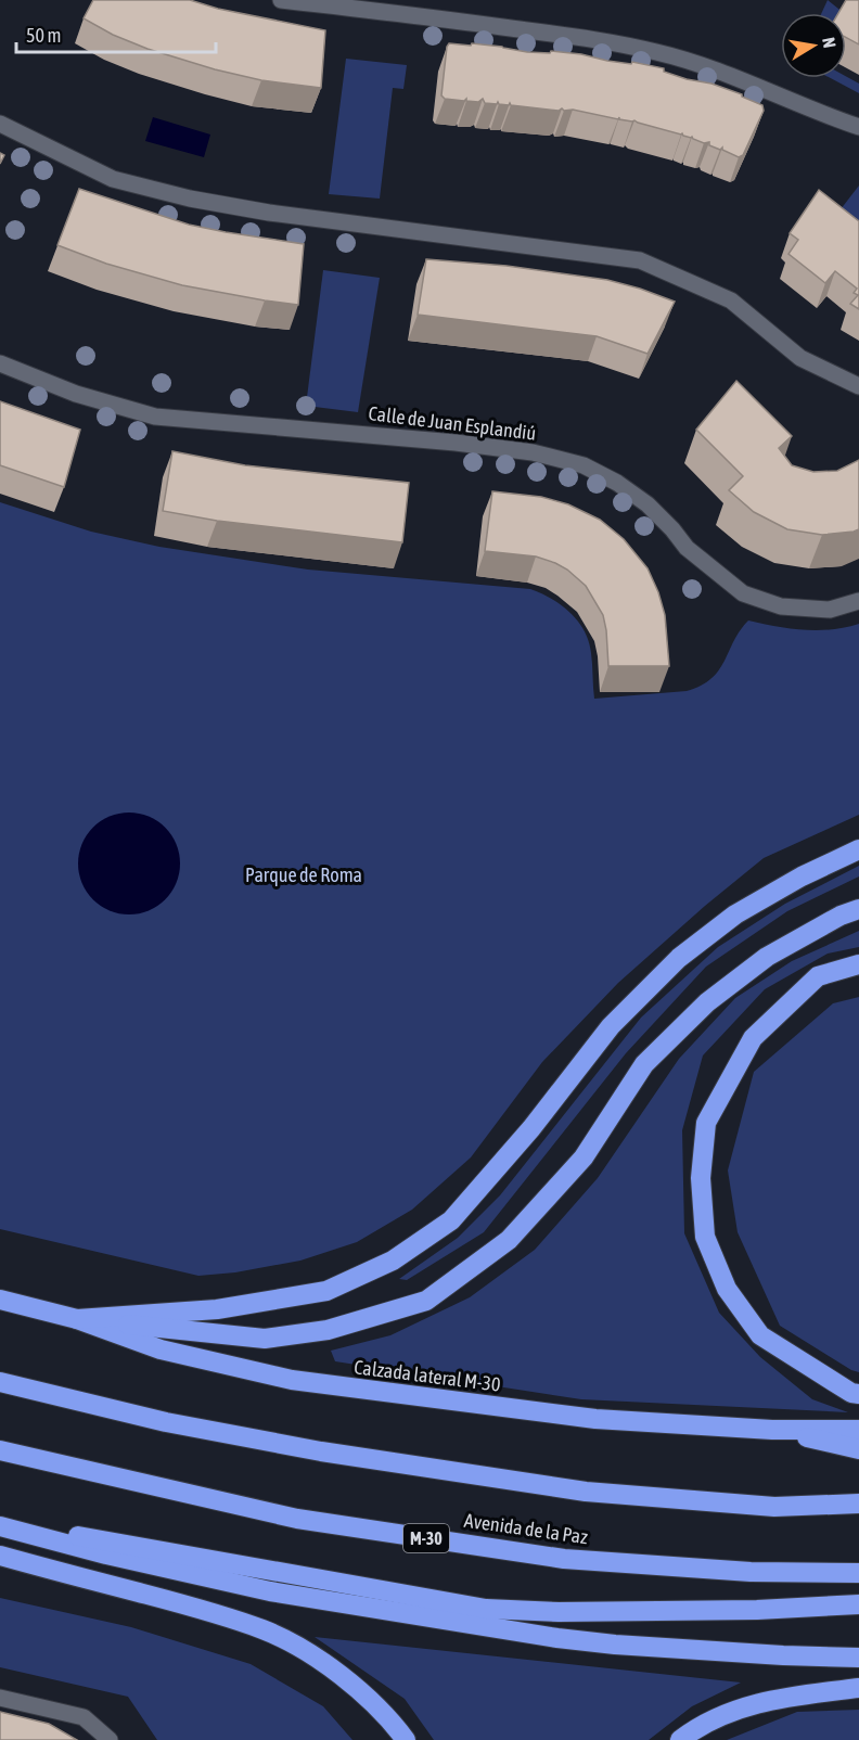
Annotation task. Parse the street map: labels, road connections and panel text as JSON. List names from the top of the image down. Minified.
{"streets":{"highway":["Calzada lateral M-30","Avenida de la Paz","M-30"],"street":["Calle de Juan Esplandiú"]},"parks":["Parque de Roma"],"scale_bar":"50 m","north":"right"}
